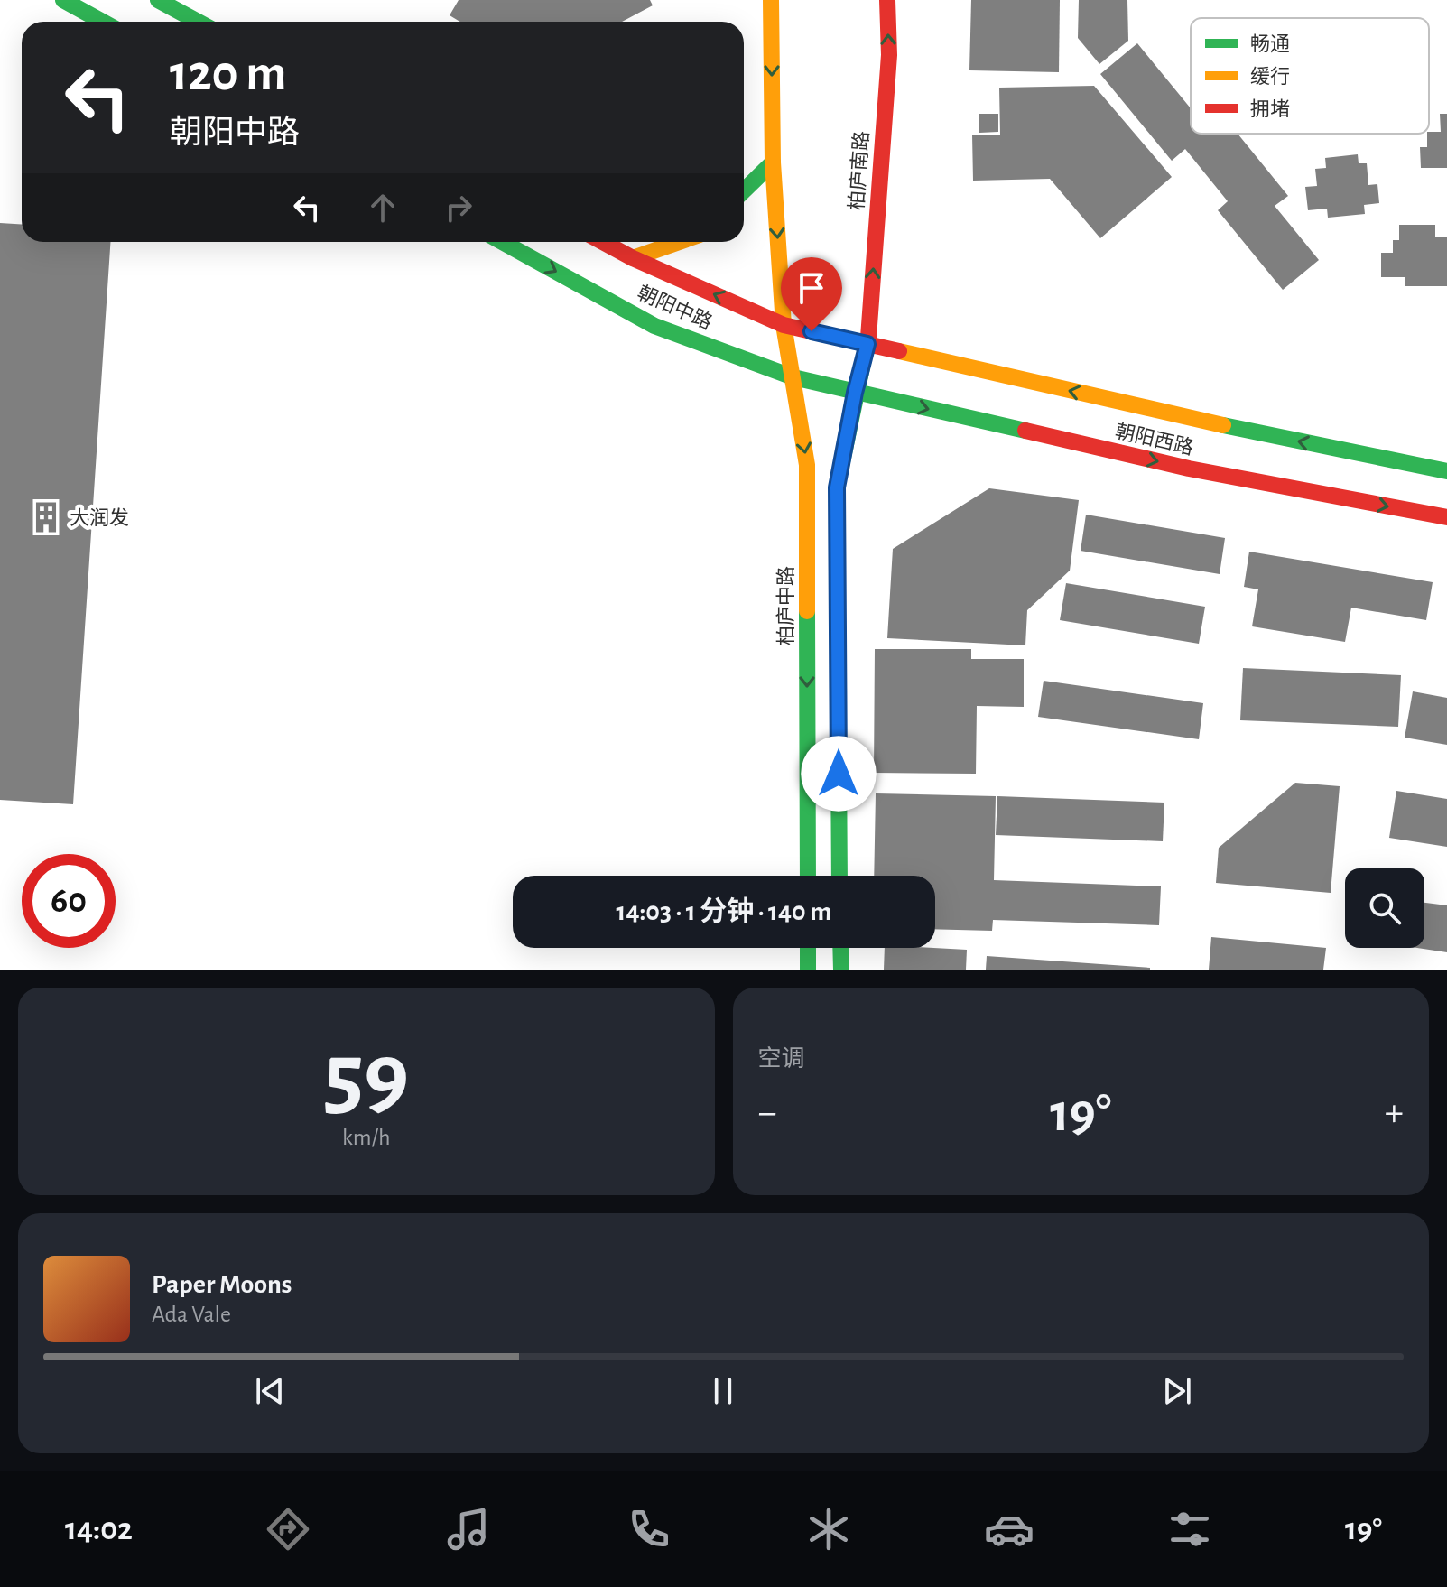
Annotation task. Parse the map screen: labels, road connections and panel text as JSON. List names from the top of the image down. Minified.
{"streets":{"main road":["柏庐南路","朝阳中路","朝阳西路","柏庐中路"]},"crossings":[["柏庐南路","朝阳中路"],["柏庐南路","朝阳西路"],["朝阳中路","朝阳西路"],["朝阳中路","柏庐中路"]],"places":{"building":["大润发"]},"legend":["畅通","缓行","拥堵"],"page":{"turn":["120 m","朝阳中路"],"limit":"60","trip":"14:03 · 1 分钟 · 140 m","tile":[["59","km/h"],"空调"],"heat":["−","19°","+"],"song":["Paper Moons","Ada Vale"],"tabs":["14:02","19°"]}}
